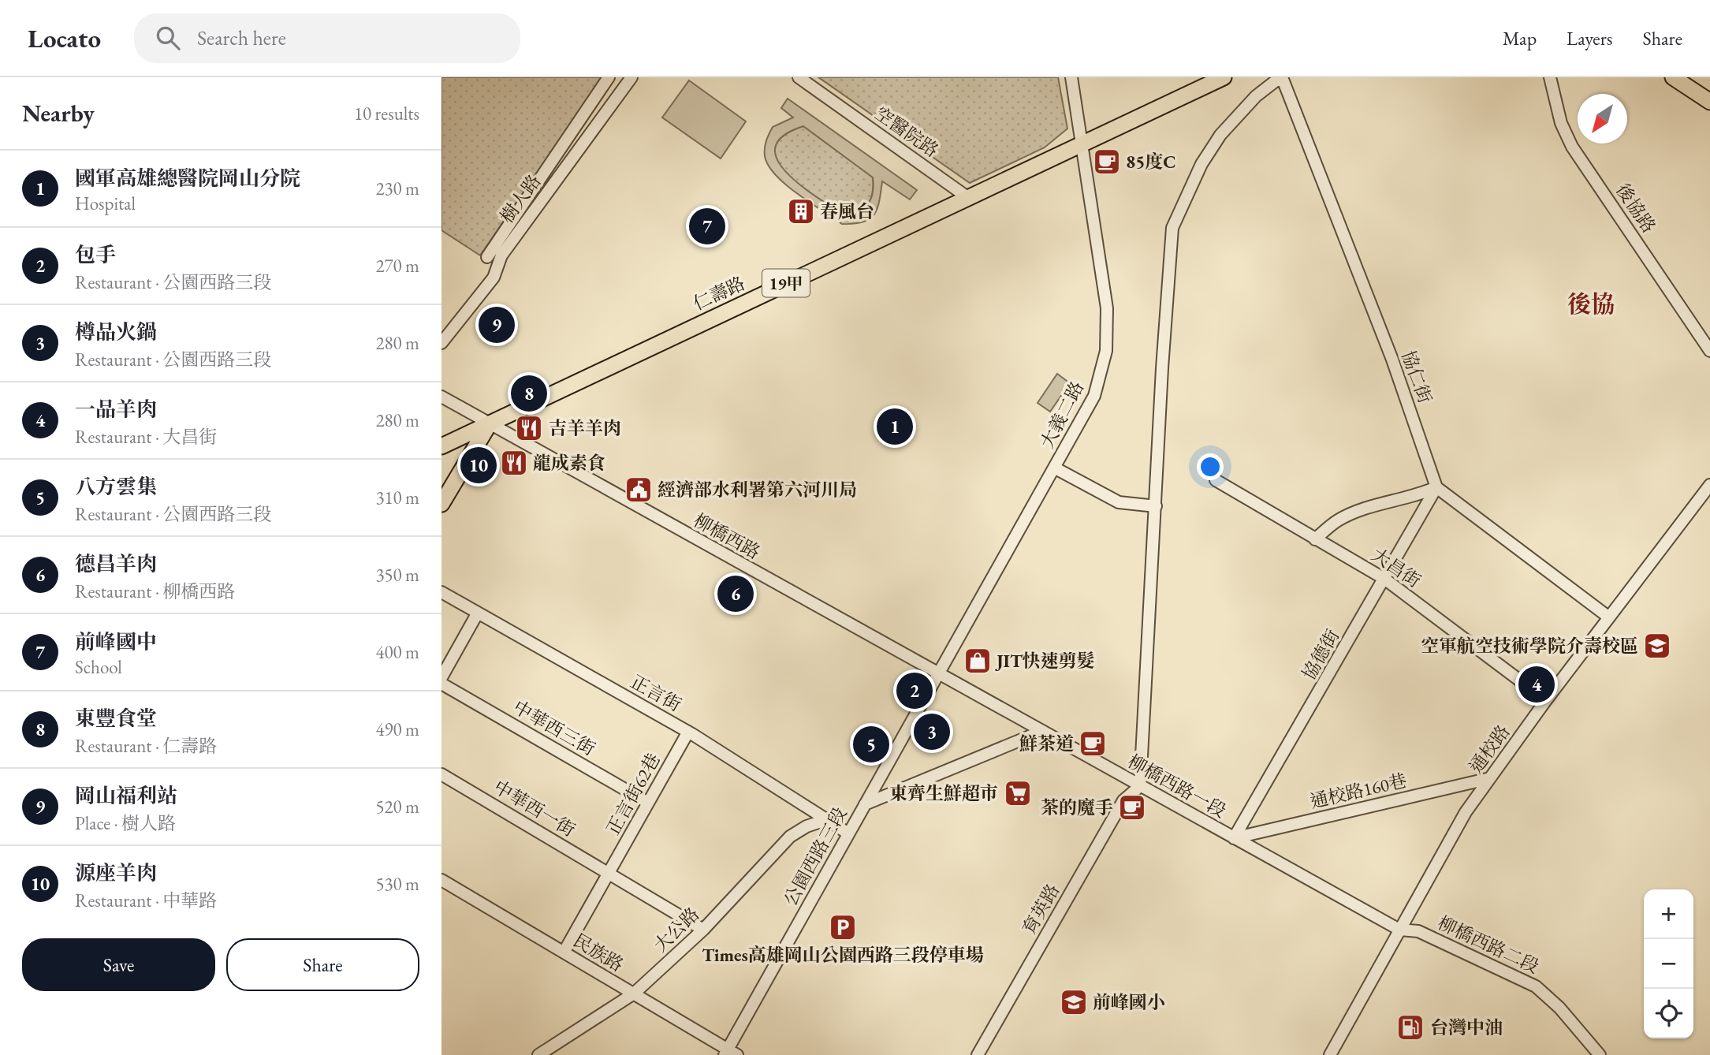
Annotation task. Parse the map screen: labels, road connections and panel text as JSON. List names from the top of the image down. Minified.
{"streets":{"main road":["19甲","仁壽路"],"street":["空醫院路","樹人路","後協路","協仁街","大義二路","柳橋西路","大昌街","協德街","正言街","中華西三街","通校路","柳橋西路一段","通校路160巷","正言街62巷","中華西一街","公園西路三段","育英路","大公路","柳橋西路二段","民族路"]},"crossings":[["空醫院路","仁壽路"],["仁壽路","大義二路"],["仁壽路","柳橋西路"],["協仁街","協德街"],["大義二路","柳橋西路"],["大義二路","柳橋西路一段"],["大義二路","公園西路三段"],["柳橋西路","柳橋西路一段"],["柳橋西路","公園西路三段"],["大昌街","協德街"],["大昌街","通校路"],["協德街","柳橋西路一段"],["協德街","通校路160巷"],["正言街","正言街62巷"],["正言街","公園西路三段"],["正言街","大公路"],["中華西三街","正言街62巷"],["通校路","柳橋西路一段"],["通校路","通校路160巷"],["通校路","柳橋西路二段"],["柳橋西路一段","通校路160巷"],["柳橋西路一段","公園西路三段"],["柳橋西路一段","育英路"],["柳橋西路一段","柳橋西路二段"],["正言街62巷","中華西一街"],["正言街62巷","民族路"],["中華西一街","大公路"],["公園西路三段","民族路"],["大公路","民族路"]],"districts":["後協"],"places":{"cafe":["85度C","鮮茶道","茶的魔手"],"building":["春風台"],"restaurant":["吉羊羊肉","龍成素食"],"public building":["經濟部水利署第六河川局"],"school or university":["空軍航空技術學院介壽校區","前峰國小"],"shop":["JIT快速剪髮"],"supermarket":["東齊生鮮超市"],"parking":["Times高雄岡山公園西路三段停車場"],"fuel station":["台灣中油"]},"north":"bottom left","page":{"header":"Locato","search":"Search here","nav":["Map","Layers","Share"],"heading":["Nearby","10 results"],"list":[{"mark":"1","name":"國軍高雄總醫院岡山分院","note":"Hospital","value":"230 m"},{"mark":"2","name":"包手","note":"Restaurant · 公園西路三段","value":"270 m"},{"mark":"3","name":"樽品火鍋","note":"Restaurant · 公園西路三段","value":"280 m"},{"mark":"4","name":"一品羊肉","note":"Restaurant · 大昌街","value":"280 m"},{"mark":"5","name":"八方雲集","note":"Restaurant · 公園西路三段","value":"310 m"},{"mark":"6","name":"德昌羊肉","note":"Restaurant · 柳橋西路","value":"350 m"},{"mark":"7","name":"前峰國中","note":"School","value":"400 m"},{"mark":"8","name":"東豐食堂","note":"Restaurant · 仁壽路","value":"490 m"},{"mark":"9","name":"岡山福利站","note":"Place · 樹人路","value":"520 m"},{"mark":"10","name":"源座羊肉","note":"Restaurant · 中華路","value":"530 m"}],"pins":["7","9","8","1","10","6","4","2","3","5"],"map_buttons":["+","−"],"buttons":["Save","Share"]}}
